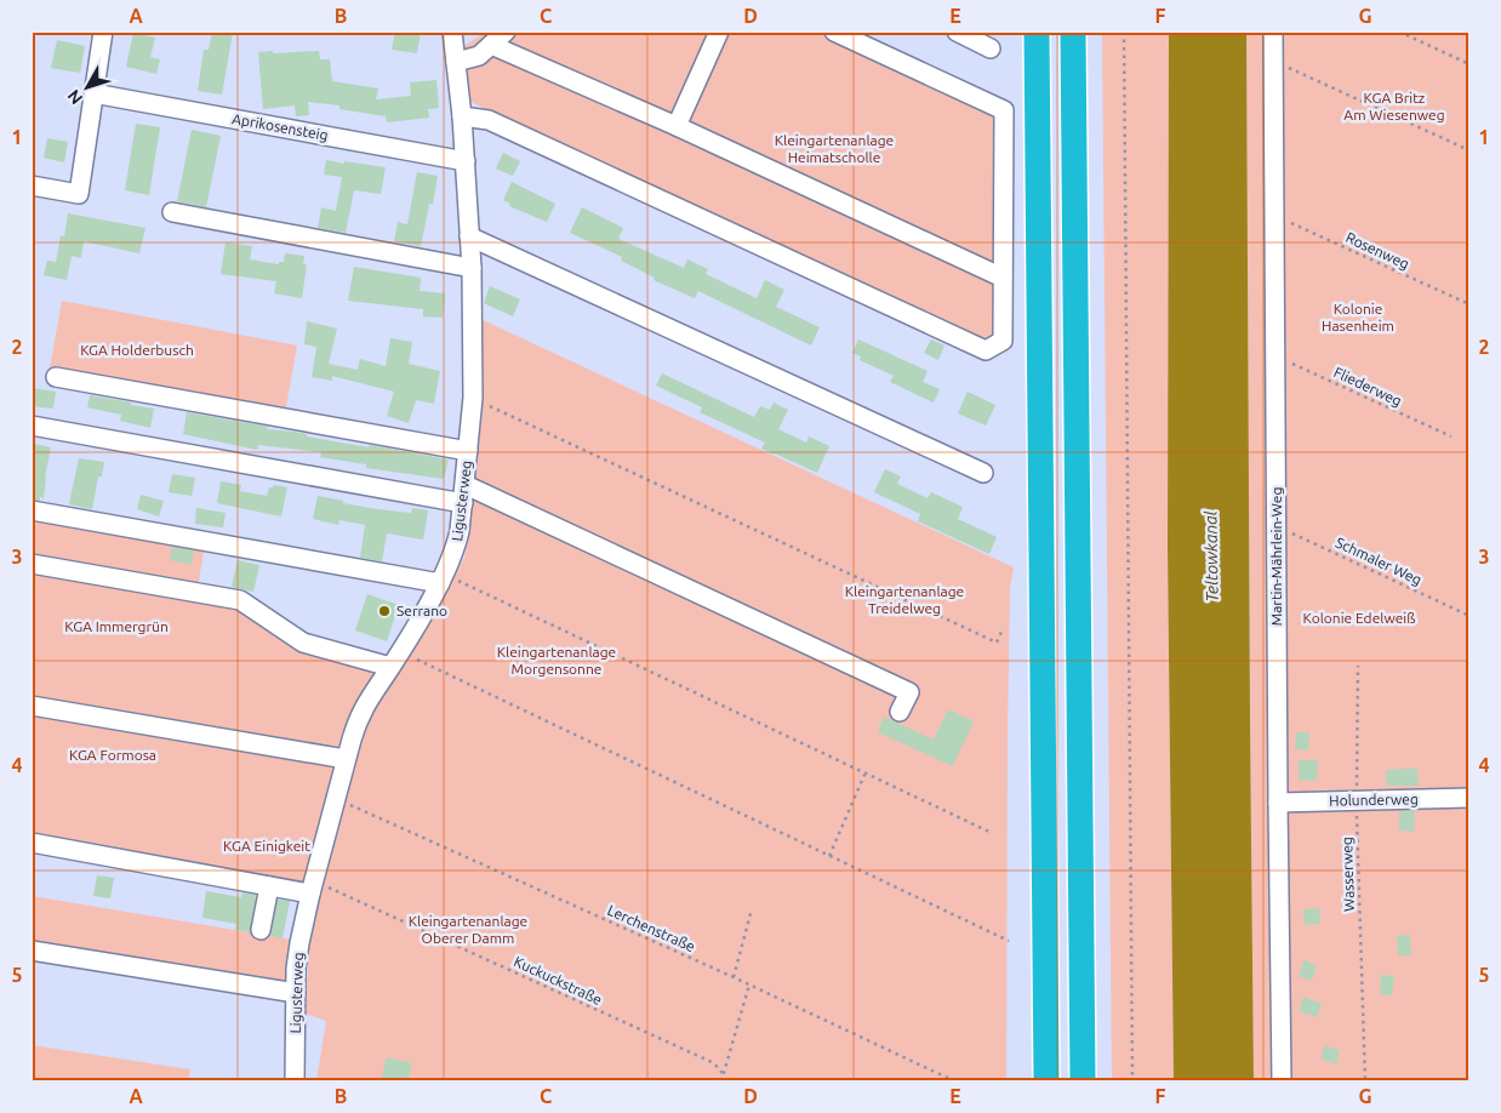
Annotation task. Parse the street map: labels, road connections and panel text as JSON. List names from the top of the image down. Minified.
{"streets":{"street":["Aprikosensteig","Ligusterweg","Martin-Mährlein-Weg","Holunderweg"],"path":["Rosenweg","Fliederweg","Schmaler Weg","Wasserweg","Lerchenstraße","Kuckuckstraße"]},"crossings":[["Aprikosensteig","Ligusterweg"],["Rosenweg","Martin-Mährlein-Weg"],["Fliederweg","Martin-Mährlein-Weg"],["Ligusterweg","Lerchenstraße"],["Ligusterweg","Kuckuckstraße"],["Martin-Mährlein-Weg","Schmaler Weg"],["Martin-Mährlein-Weg","Holunderweg"],["Holunderweg","Wasserweg"]],"water":["Teltowkanal"],"parks":["KGA Britz Am Wiesenweg","Kleingartenanlage Heimatscholle","Kolonie Hasenheim","KGA Holderbusch","Kleingartenanlage Treidelweg","Kolonie Edelweiß","KGA Immergrün","Kleingartenanlage Morgensonne","KGA Formosa","KGA Einigkeit","Kleingartenanlage Oberer Damm"],"places":["Serrano"],"north":"bottom left","grid":{"columns":["A","B","C","D","E","F","G"],"rows":["1","2","3","4","5"]}}
